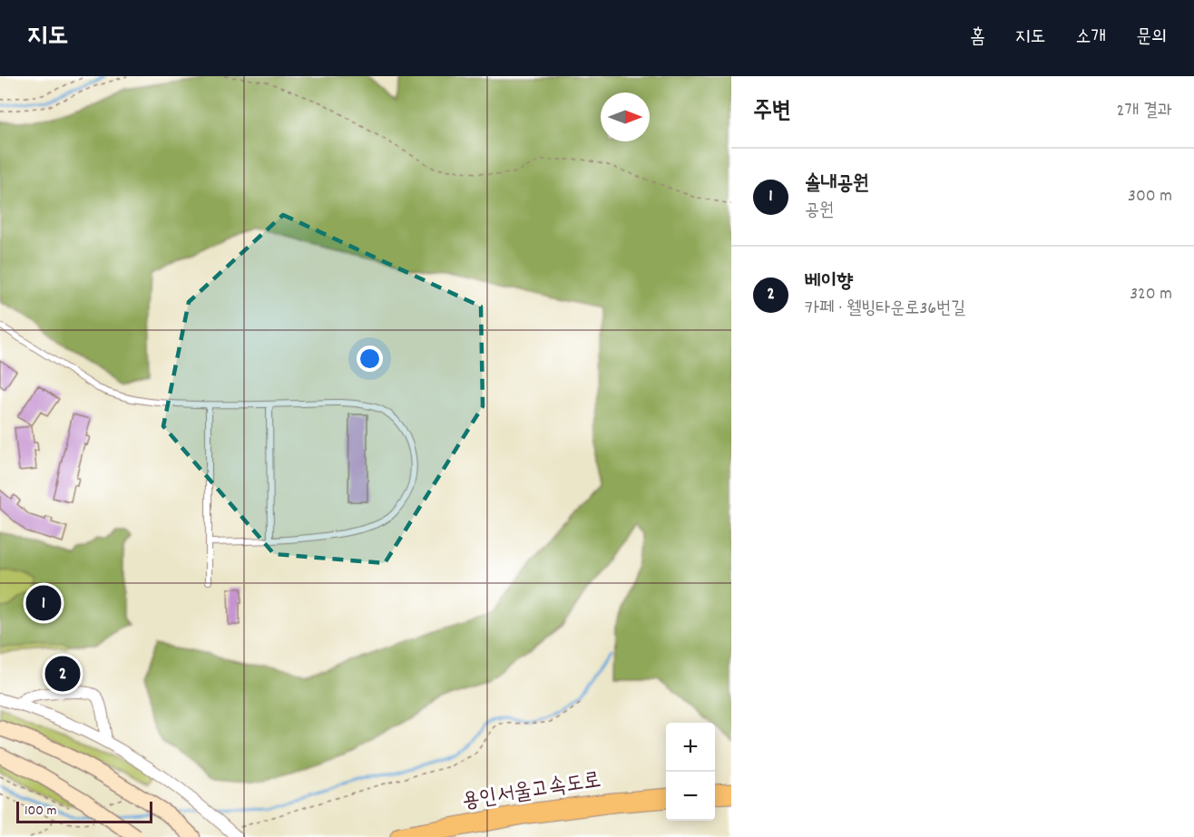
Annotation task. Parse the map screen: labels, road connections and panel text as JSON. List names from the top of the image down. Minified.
{"streets":{"highway":["용인서울고속도로"]},"scale_bar":"100 m","north":"right","page":{"header":"지도","nav":["홈","지도","소개","문의"],"heading":["주변","2개 결과"],"list":[{"mark":"1","name":"솔내공원","note":"공원","value":"300 m"},{"mark":"2","name":"베이향","note":"카페 · 웰빙타운로36번길","value":"320 m"}],"pins":["1","2"],"map_buttons":["+","−"],"scale":"100 m"}}
